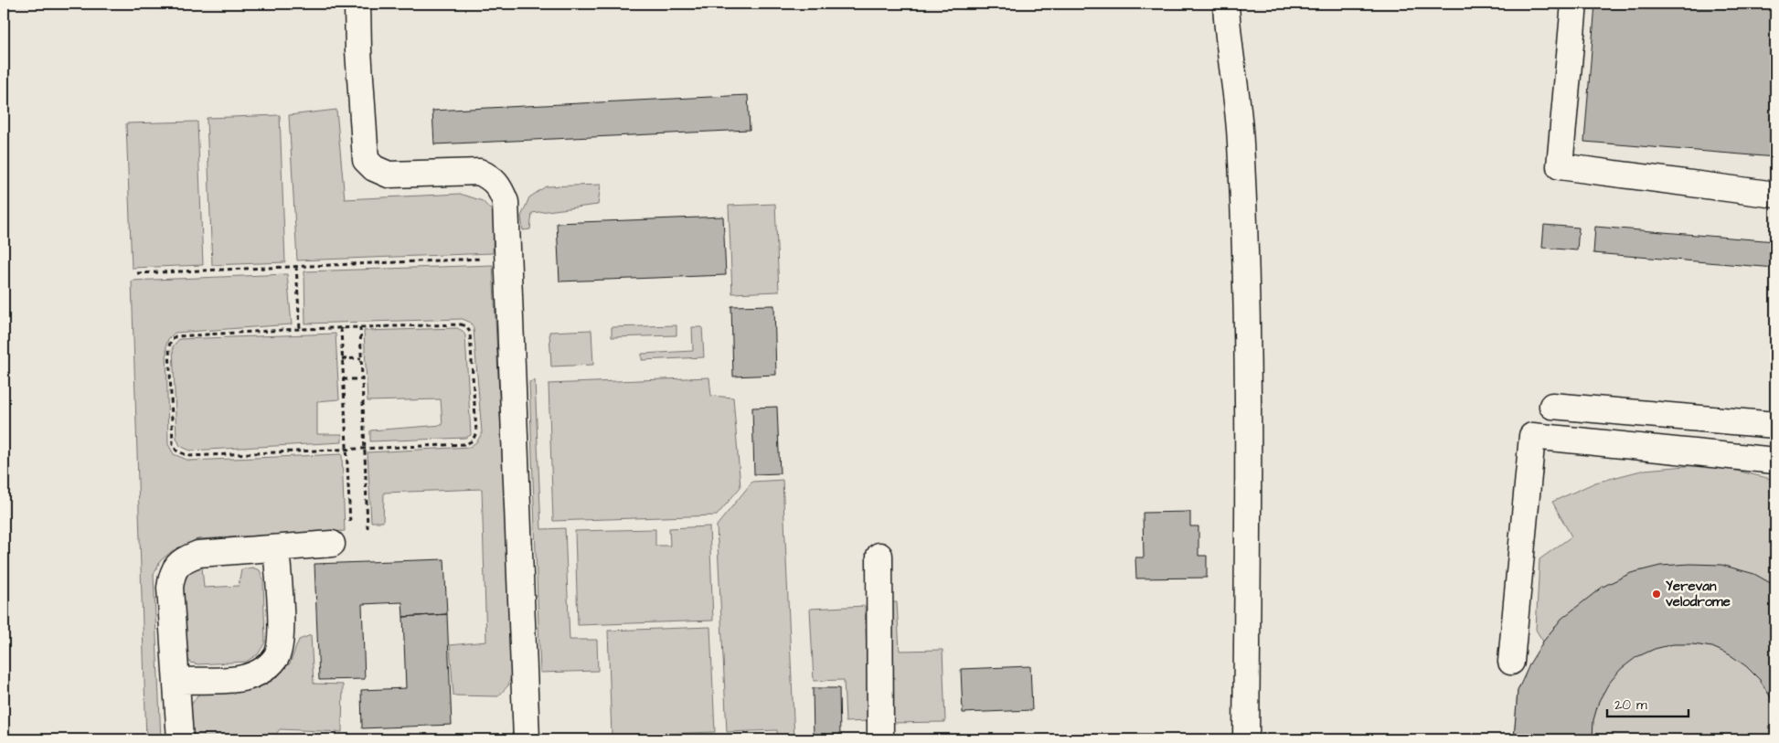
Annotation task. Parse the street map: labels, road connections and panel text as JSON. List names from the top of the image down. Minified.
{"places":["Yerevan velodrome"],"scale_bar":"20 m"}
